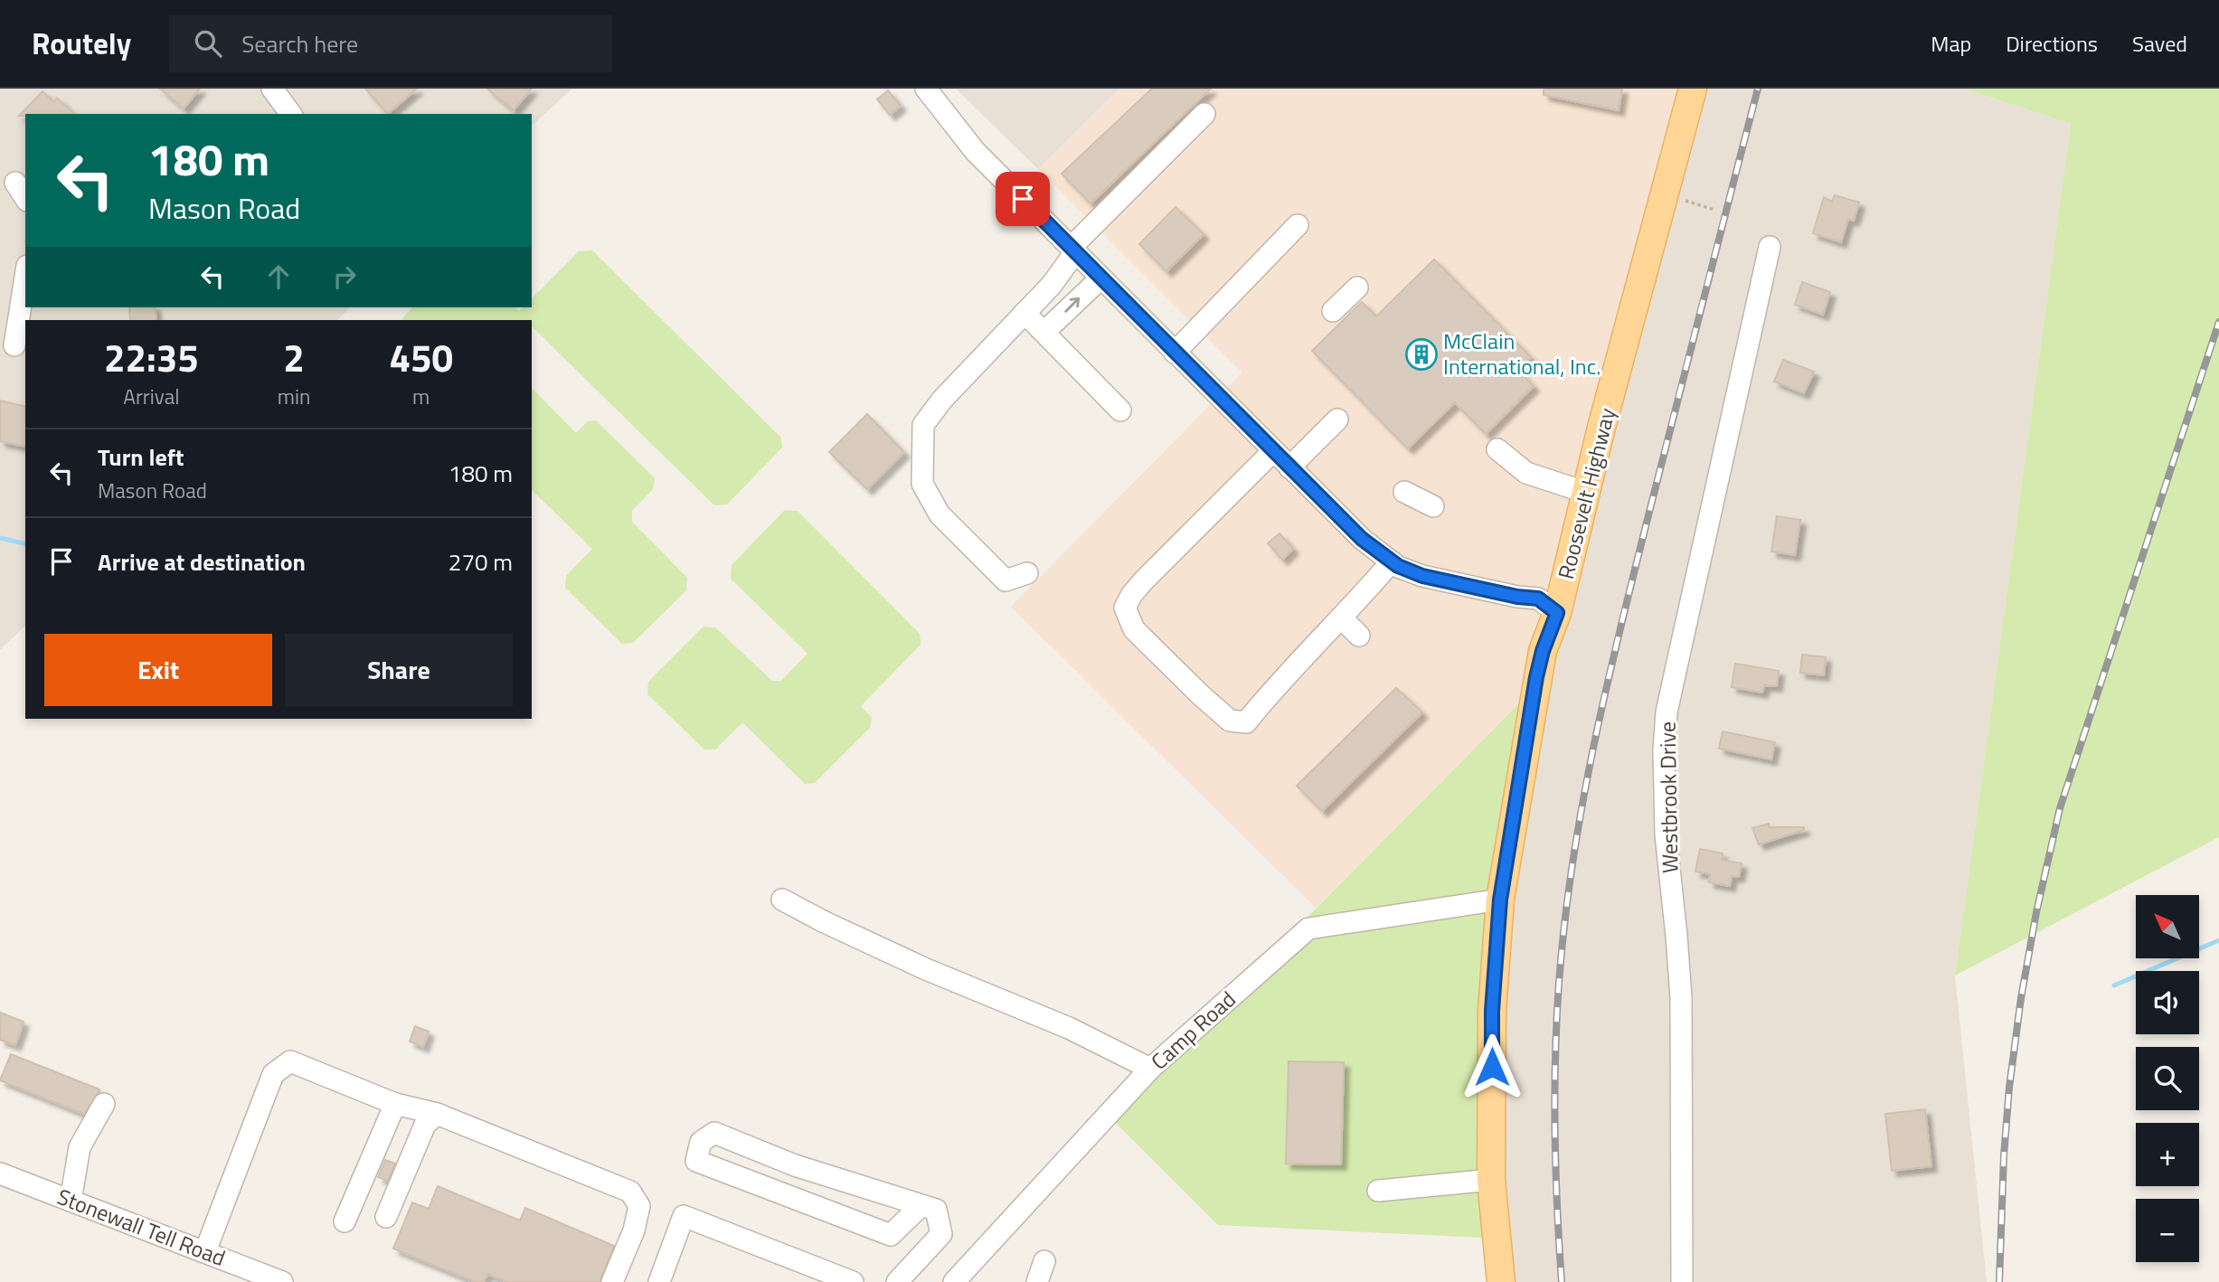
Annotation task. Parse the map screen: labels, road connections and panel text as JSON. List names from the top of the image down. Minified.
{"streets":{"main road":["Roosevelt Highway"],"street":["Westbrook Drive","Camp Road","Stonewall Tell Road"]},"crossings":[["Roosevelt Highway","Camp Road"]],"places":{"building":["McClain International, Inc."]},"north":"top left","page":{"header":"Routely","search":"Search here","nav":["Map","Directions","Saved"],"turn":["180 m","Mason Road"],"eta":["22:35","Arrival","2","min","450","m"],"list":[{"name":"Turn left","note":"Mason Road","value":"180 m"},{"name":"Arrive at destination","value":"270 m"}],"buttons":["Exit","Share"],"map_buttons":["+","−"]}}
